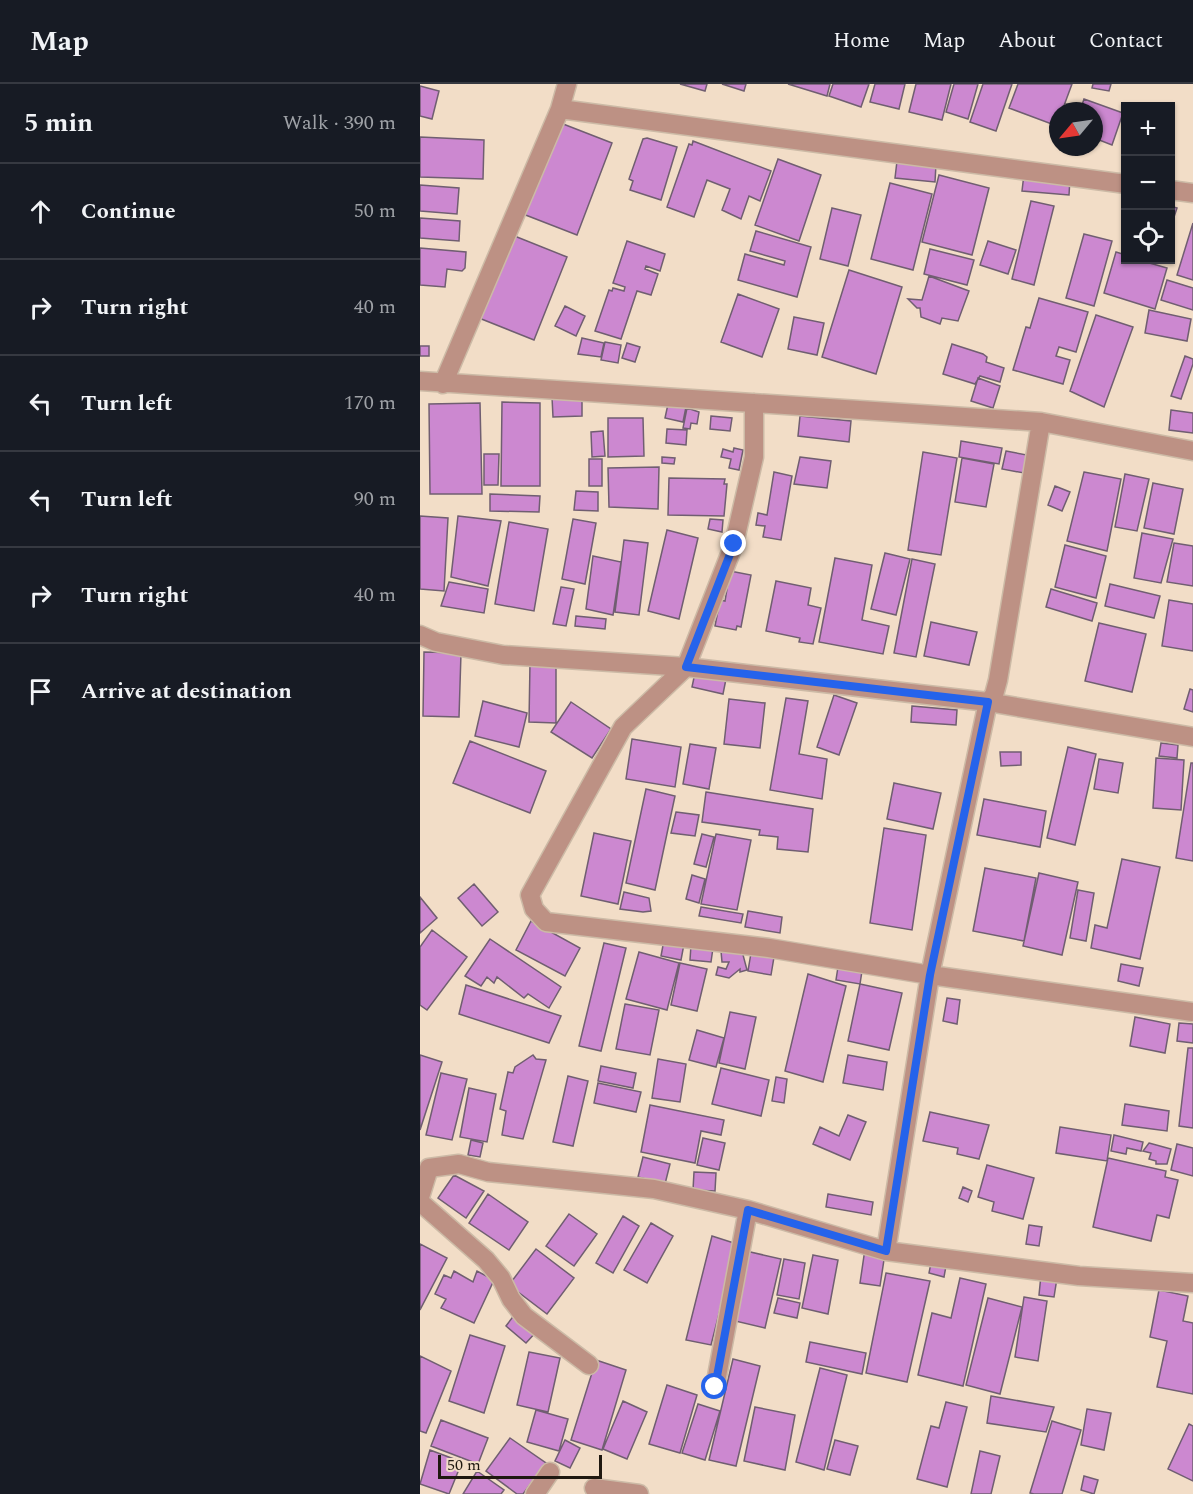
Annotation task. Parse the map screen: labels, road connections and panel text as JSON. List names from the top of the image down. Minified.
{"scale_bar":"50 m","north":"bottom left","page":{"header":"Map","nav":["Home","Map","About","Contact"],"heading":["5 min","Walk · 390 m"],"map_buttons":["+","−"],"list":[["Continue","50 m"],["Turn right","40 m"],["Turn left","170 m"],["Turn left","90 m"],["Turn right","40 m"],"Arrive at destination"],"scale":"50 m"}}
